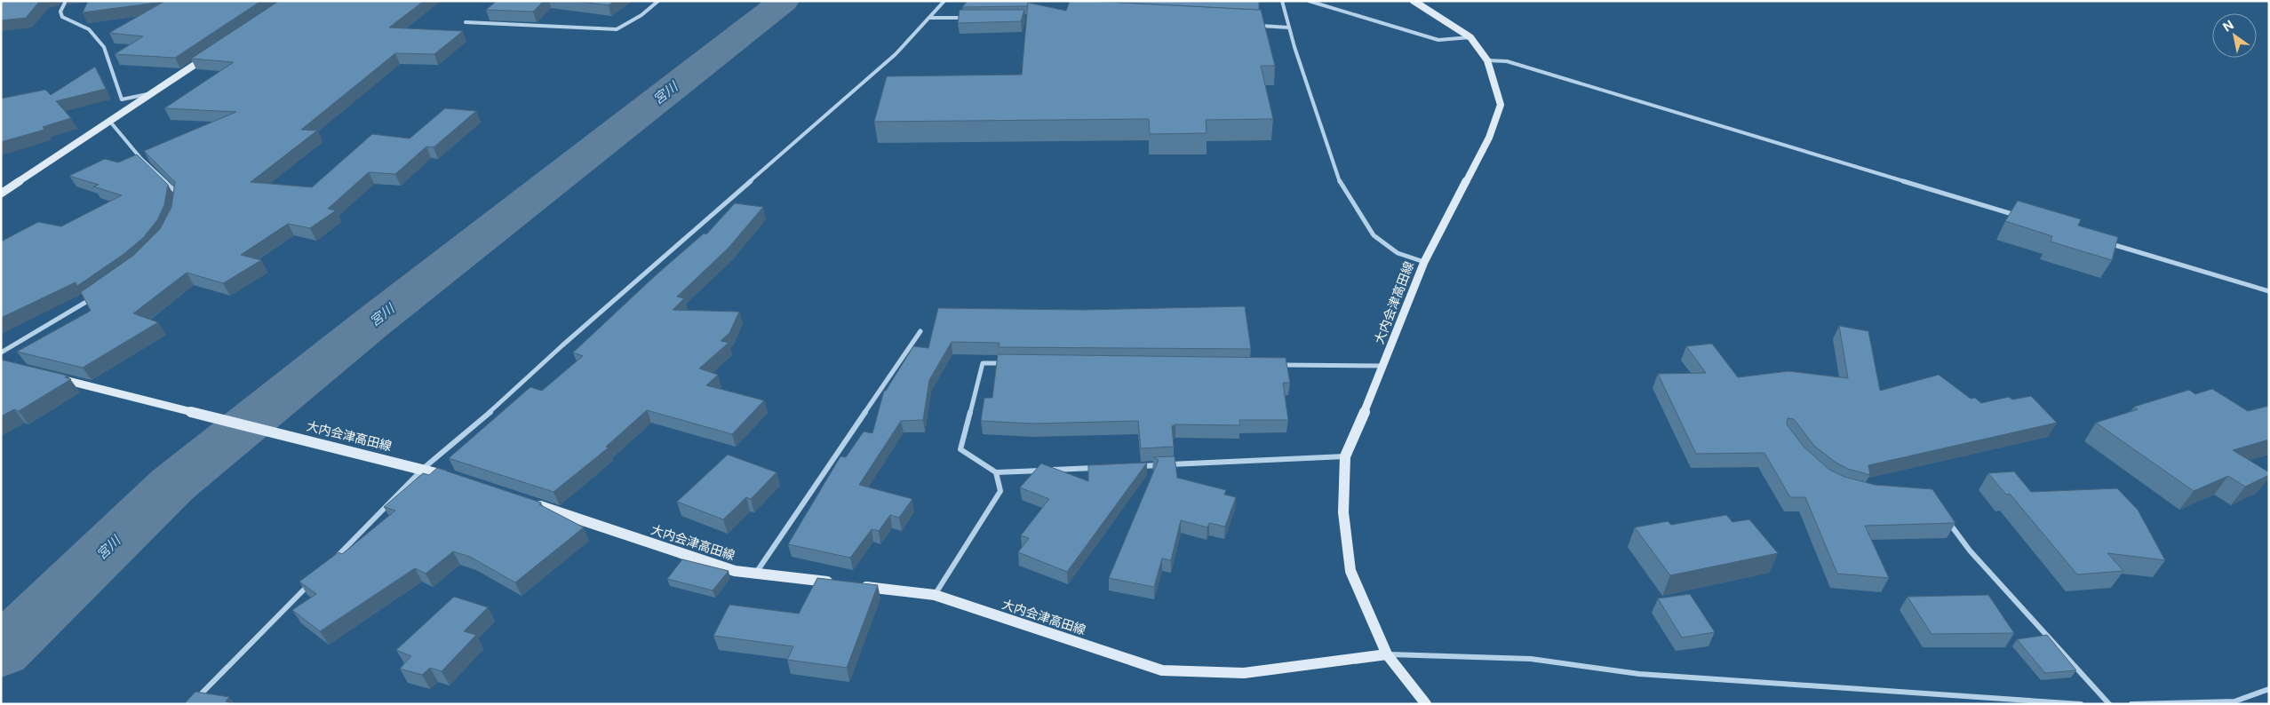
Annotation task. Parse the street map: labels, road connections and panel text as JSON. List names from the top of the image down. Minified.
{"streets":{"main road":["大内会津高田線"]},"water":["宮川"],"north":"top left"}
